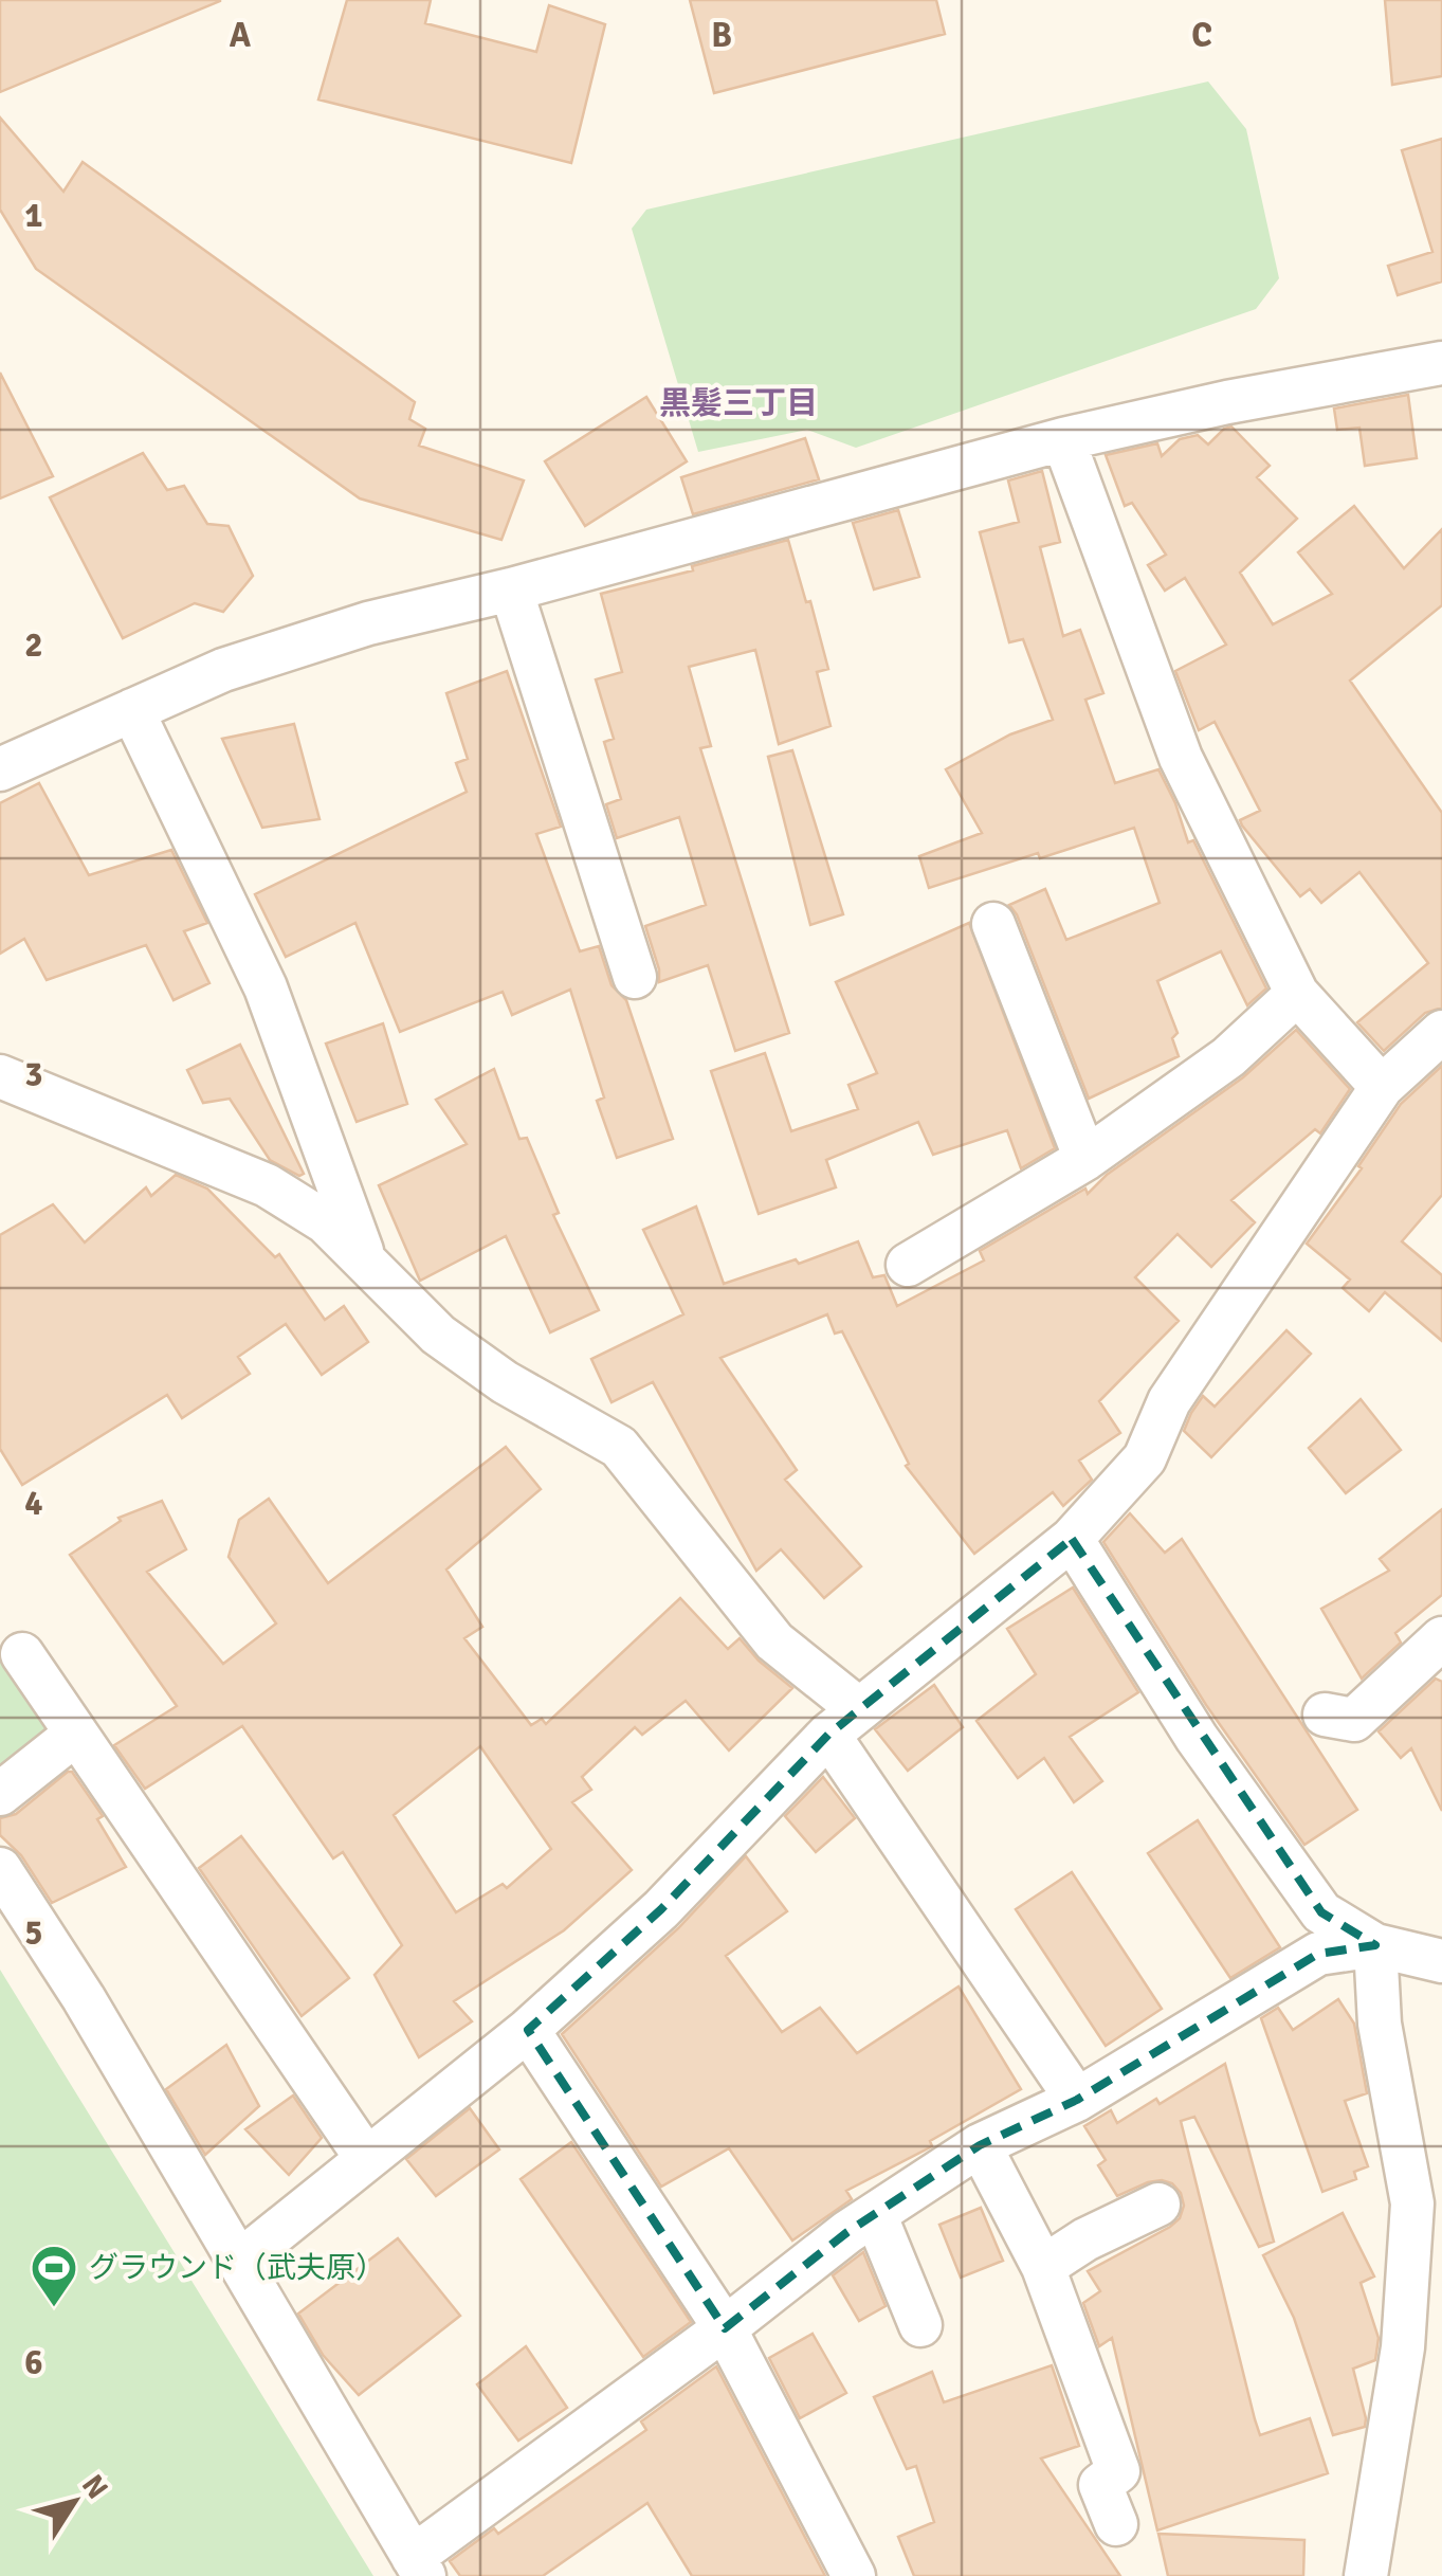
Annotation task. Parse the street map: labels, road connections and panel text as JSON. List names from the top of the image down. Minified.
{"districts":["黒髪三丁目"],"places":{"sports":["グラウンド（武夫原）"]},"north":"top right","grid":{"columns":["A","B","C"],"rows":["1","2","3","4","5","6"]}}
